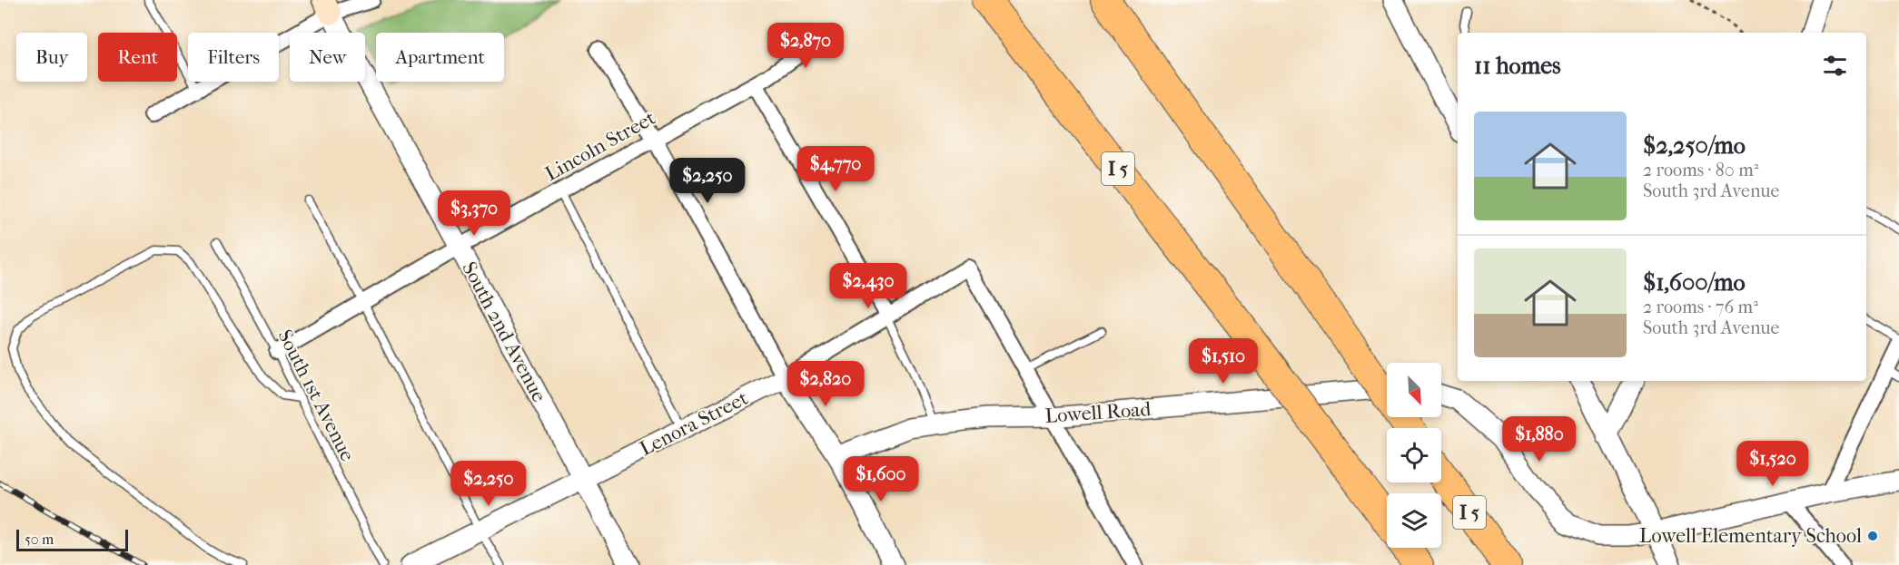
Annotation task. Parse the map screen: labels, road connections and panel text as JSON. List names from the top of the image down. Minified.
{"streets":{"highway":["I 5"],"street":["Lincoln Street","South 2nd Avenue","Lowell Road","Lenora Street"],"lane":["South 1st Avenue"]},"crossings":[["Lincoln Street","South 2nd Avenue"],["Lincoln Street","South 1st Avenue"],["South 2nd Avenue","Lenora Street"]],"places":["Lowell Elementary School"],"scale_bar":"50 m","north":"bottom right","page":{"price":["$2,870","$4,770","$2,250","$3,370","$2,430","$1,510","$2,820","$1,880","$1,520","$1,600","$2,250"],"chip":["Buy","Rent","Filters","New","Apartment"],"heading":"11 homes","list":[{"name":"$2,250/mo","note":"2 rooms · 80 m² · South 3rd Avenue"},{"name":"$1,600/mo","note":"2 rooms · 76 m² · South 3rd Avenue"}],"scale":"50 m"}}
